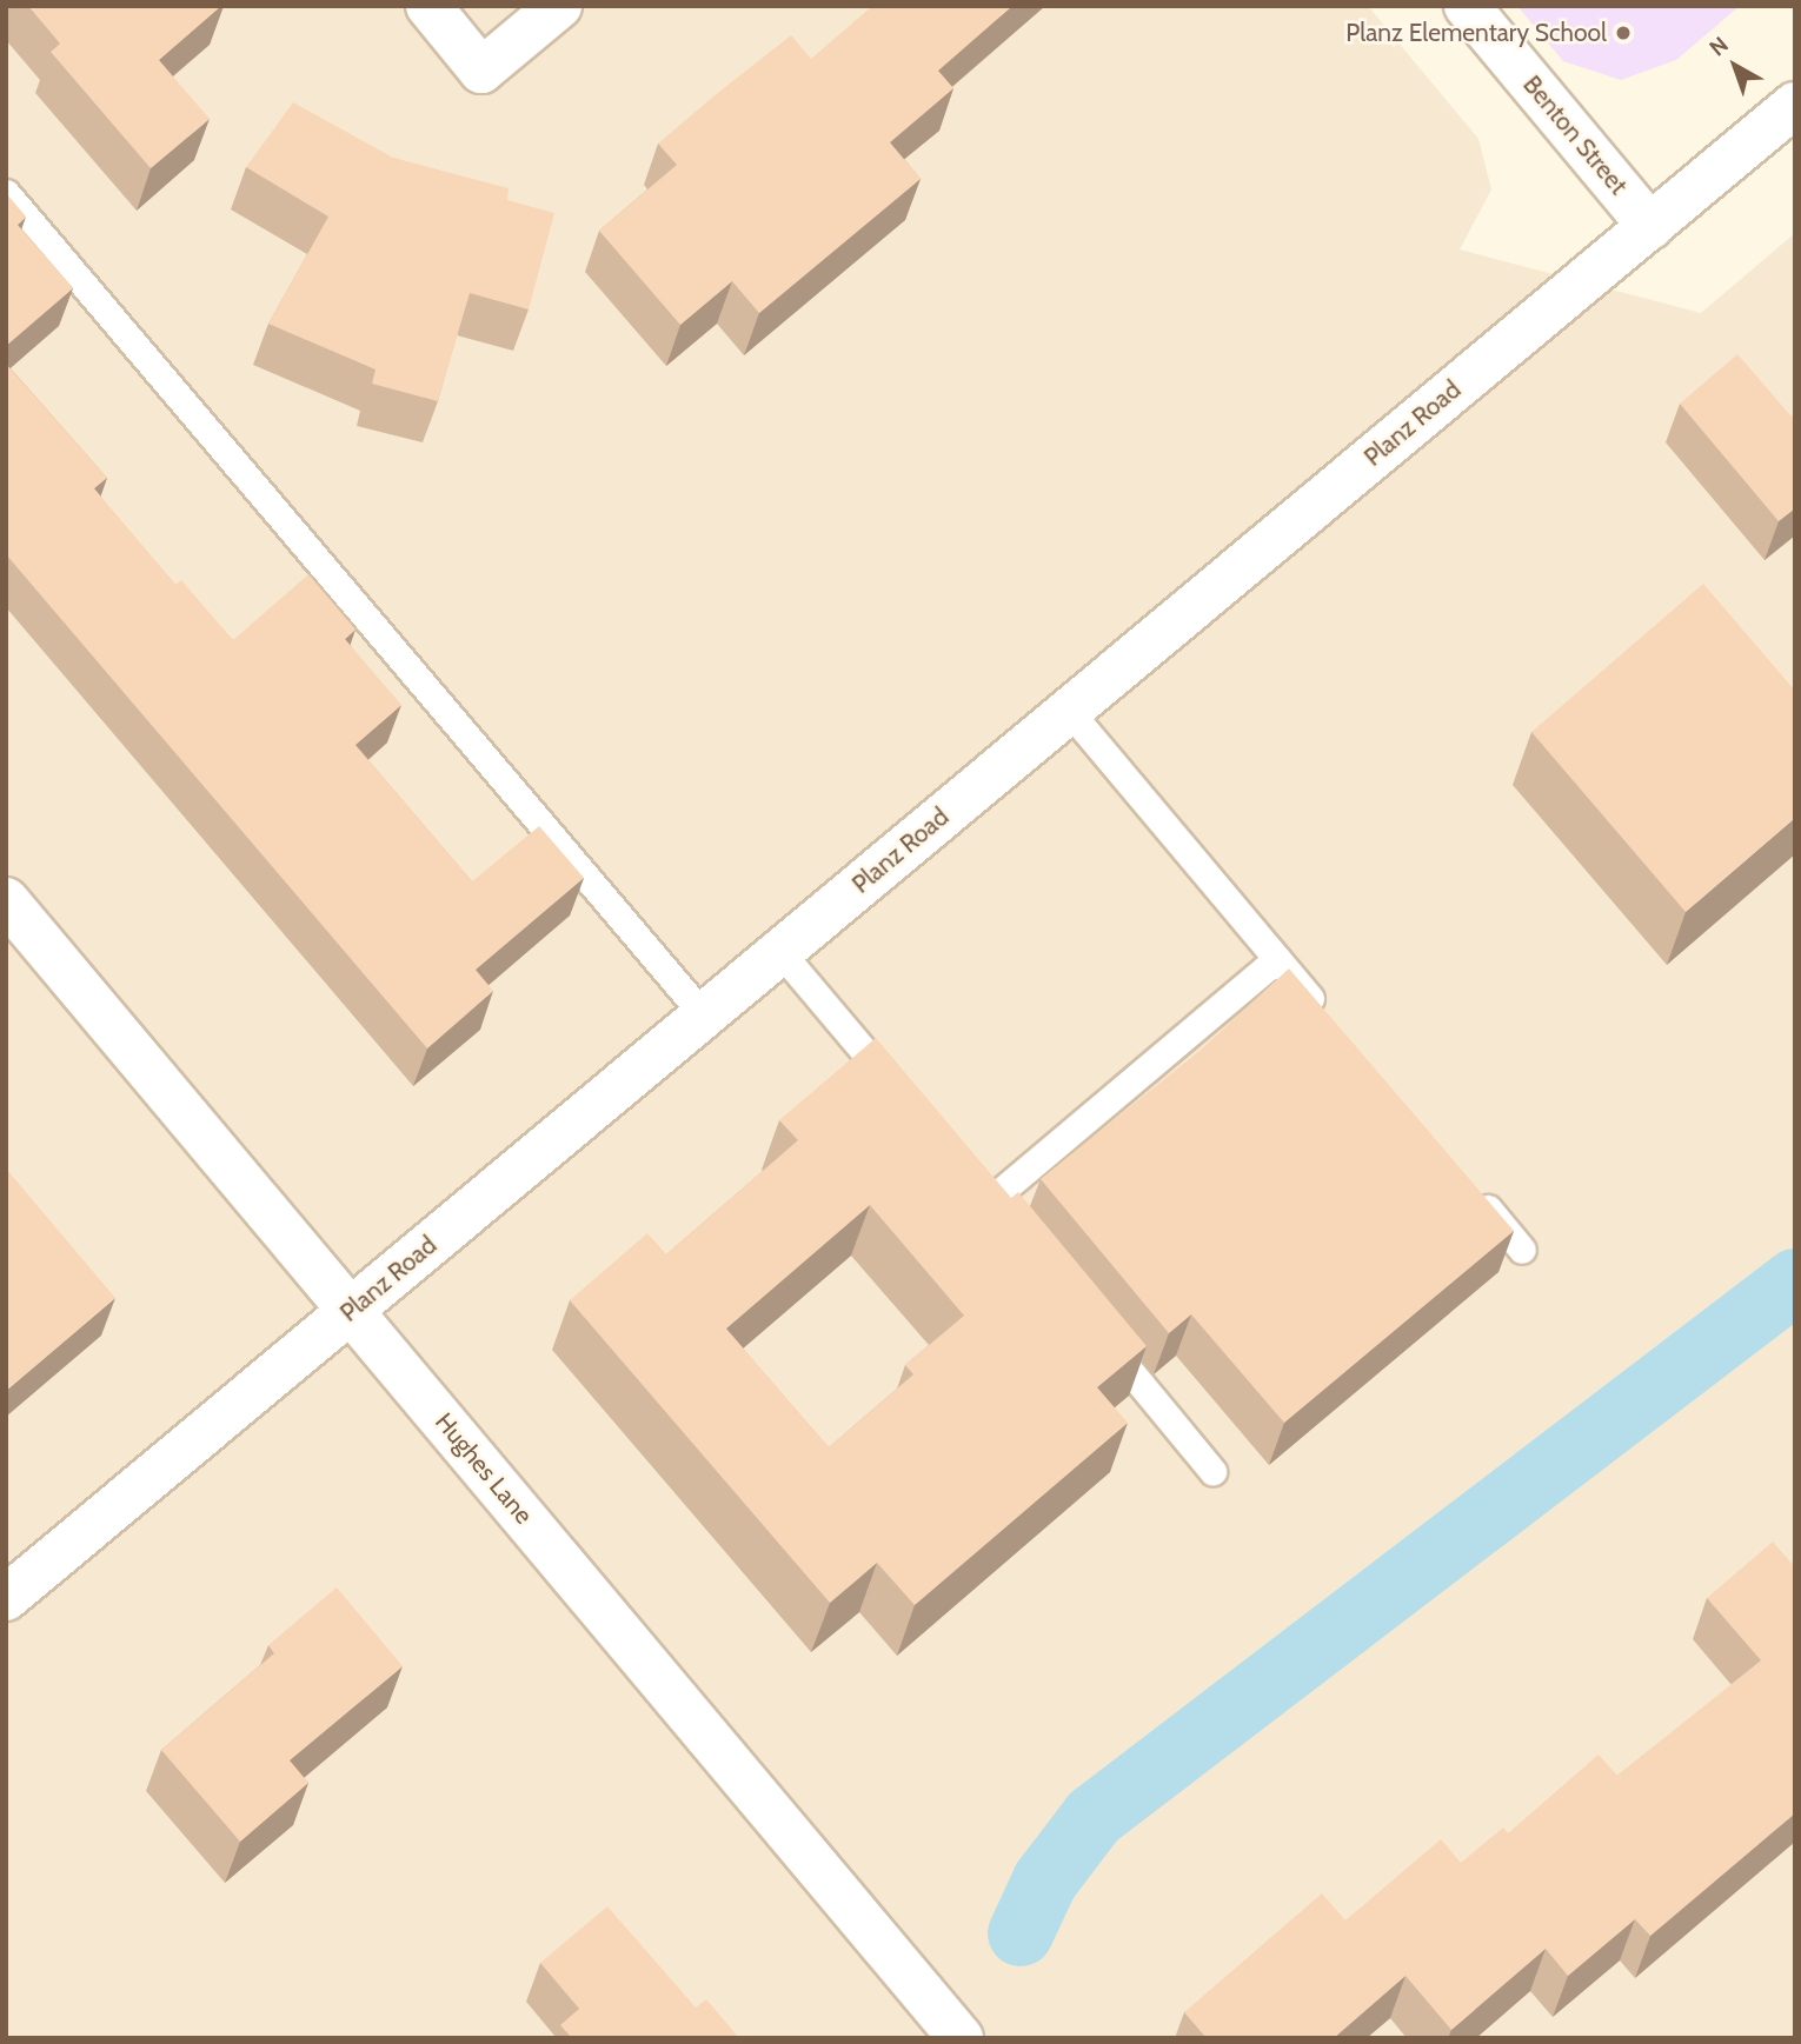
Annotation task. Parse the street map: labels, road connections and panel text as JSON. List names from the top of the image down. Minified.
{"streets":{"street":["Benton Street","Planz Road","Hughes Lane"]},"crossings":[["Benton Street","Planz Road"],["Planz Road","Hughes Lane"]],"places":["Planz Elementary School"],"north":"top left"}
